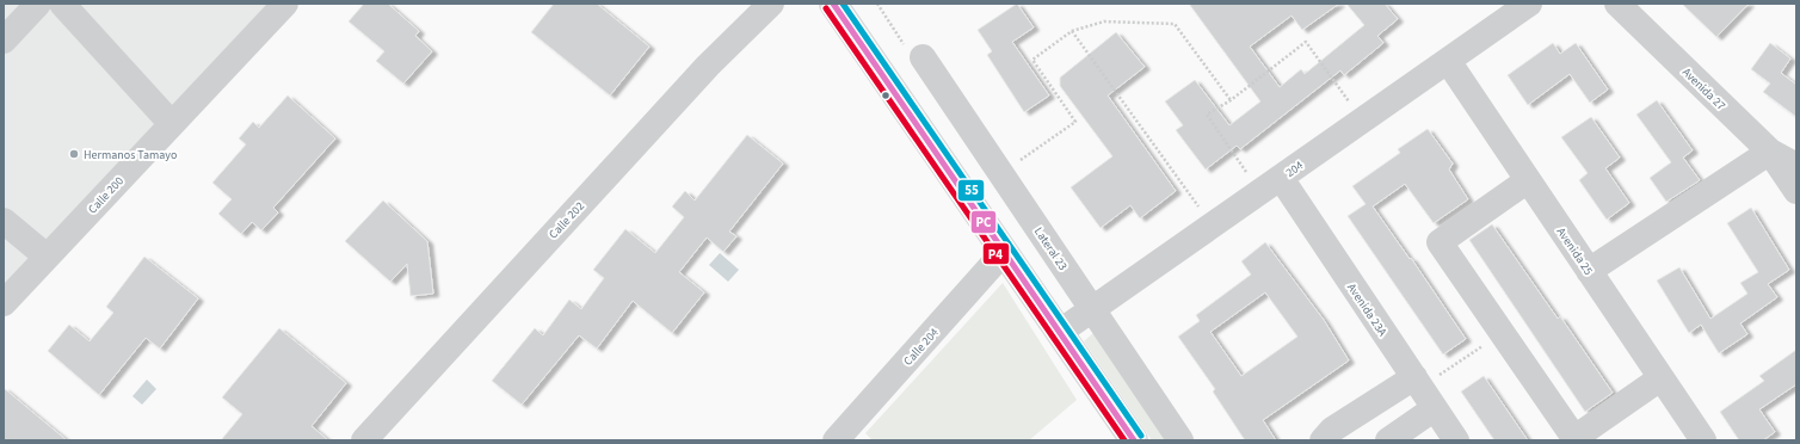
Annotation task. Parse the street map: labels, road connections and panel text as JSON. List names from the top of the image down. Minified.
{"streets":{"street":["Avenida 27","204","Calle 200","Calle 202","Lateral 23","Avenida 25","Avenida 23A","Calle 204"]},"crossings":[["204","Lateral 23"],["204","Avenida 25"],["204","Avenida 23A"]],"places":["Hermanos Tamayo"],"lines":["transit line PC","transit line 55","transit line P4"]}
